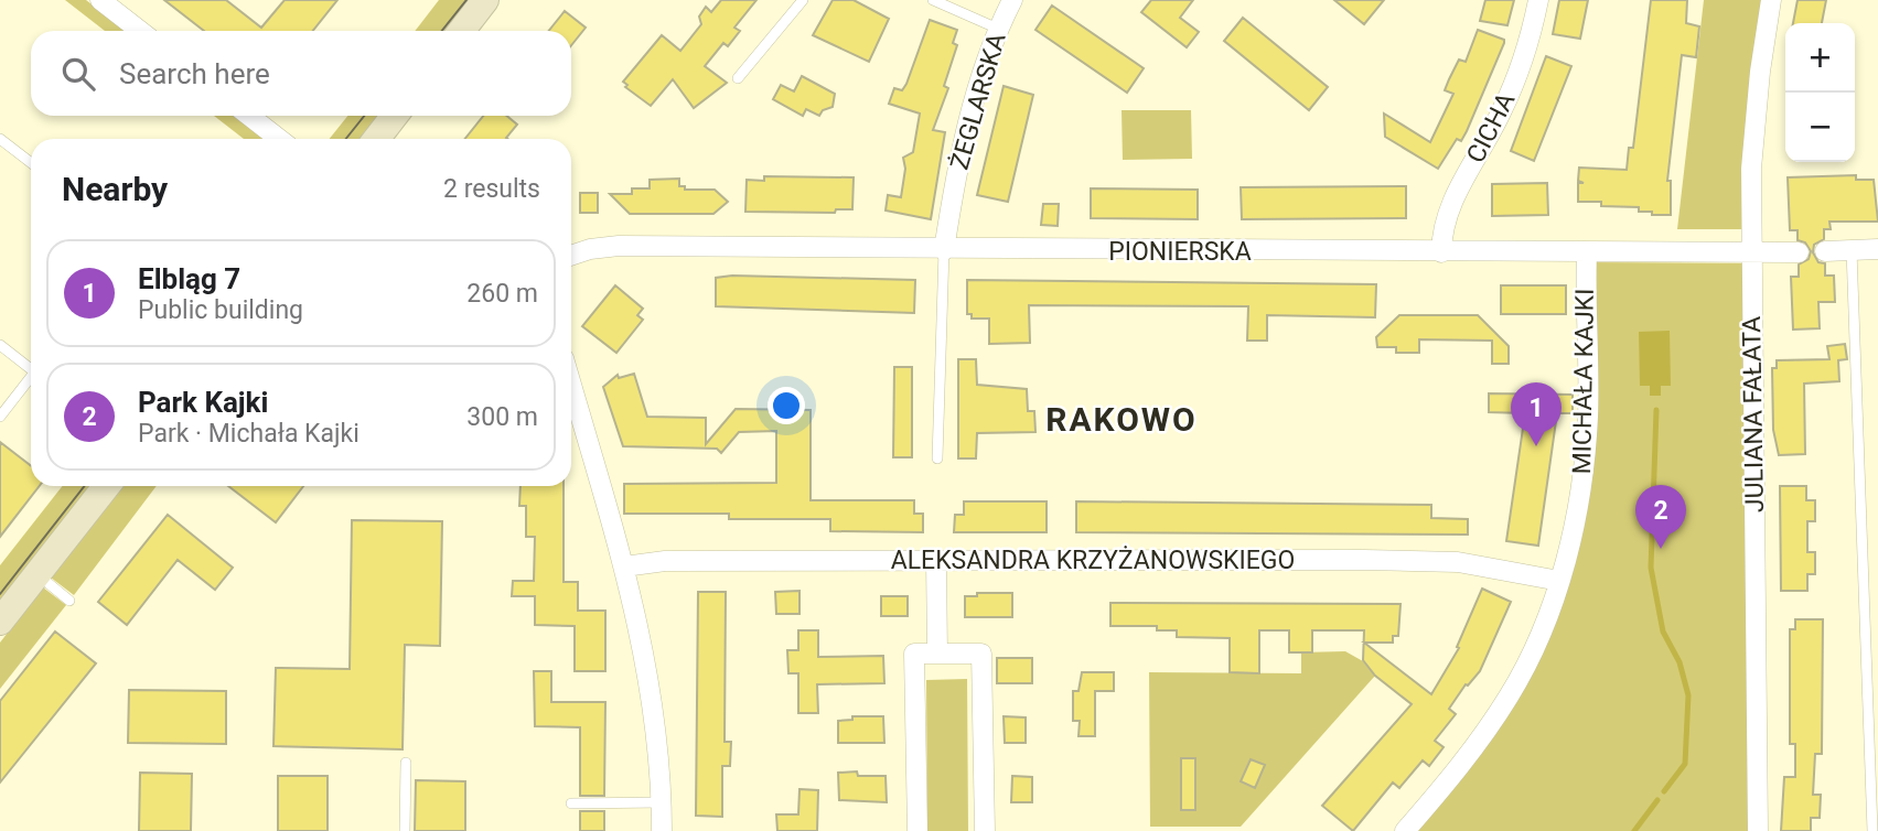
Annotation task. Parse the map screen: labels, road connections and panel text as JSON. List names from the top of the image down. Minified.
{"streets":{"street":["ŻEGLARSKA","CICHA","PIONIERSKA","MICHAŁA KAJKI","JULIANA FAŁATA","ALEKSANDRA KRZYŻANOWSKIEGO"]},"crossings":[["ŻEGLARSKA","PIONIERSKA"],["CICHA","PIONIERSKA"],["PIONIERSKA","MICHAŁA KAJKI"],["PIONIERSKA","JULIANA FAŁATA"],["MICHAŁA KAJKI","ALEKSANDRA KRZYŻANOWSKIEGO"]],"districts":["RAKOWO"],"page":{"map_buttons":["+","−"],"search":"Search here","heading":["Nearby","2 results"],"list":[{"mark":"1","name":"Elbląg 7","note":"Public building","value":"260 m"},{"mark":"2","name":"Park Kajki","note":"Park · Michała Kajki","value":"300 m"}],"pins":["1","2"]}}
